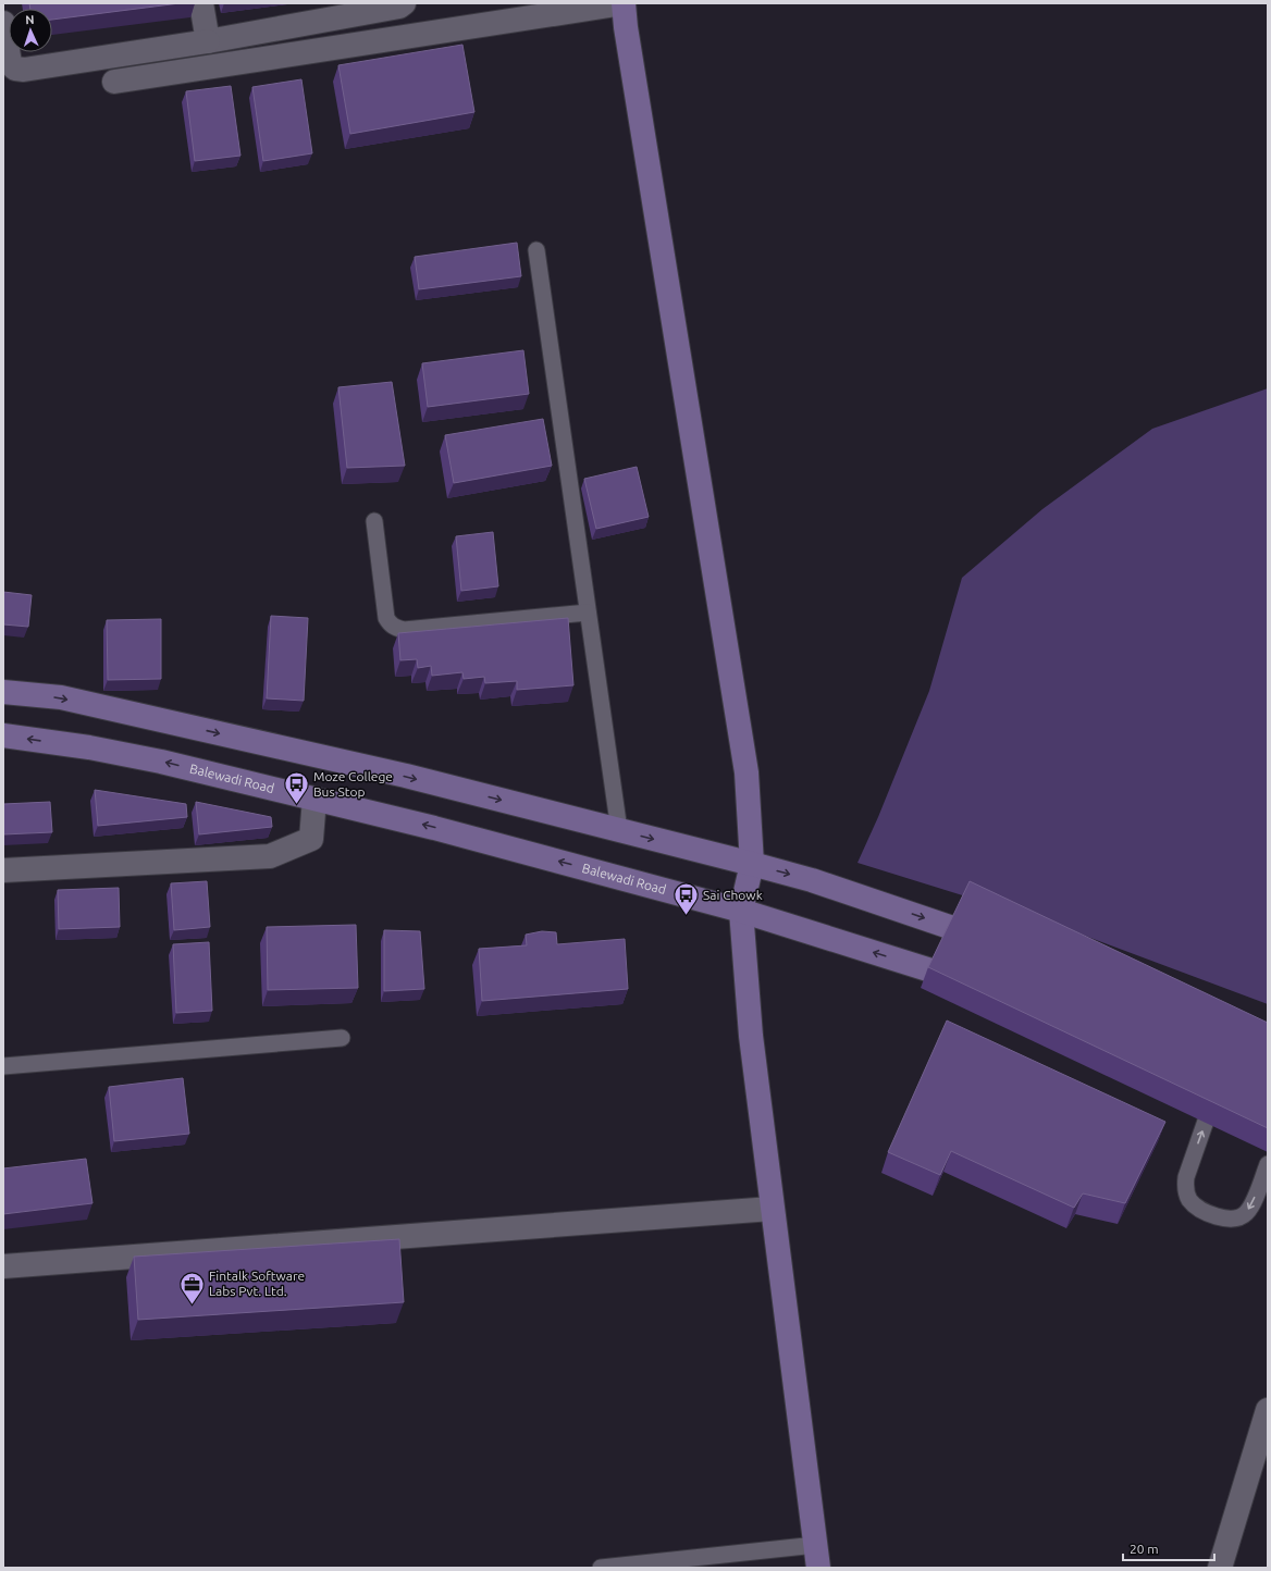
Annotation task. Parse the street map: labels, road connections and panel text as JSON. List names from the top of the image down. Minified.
{"streets":{"main road":["Balewadi Road"]},"places":{"bus stop":["Moze College Bus Stop","Sai Chowk"],"office":["Fintalk Software Labs Pvt. Ltd."]},"scale_bar":"20 m","north":"top"}
